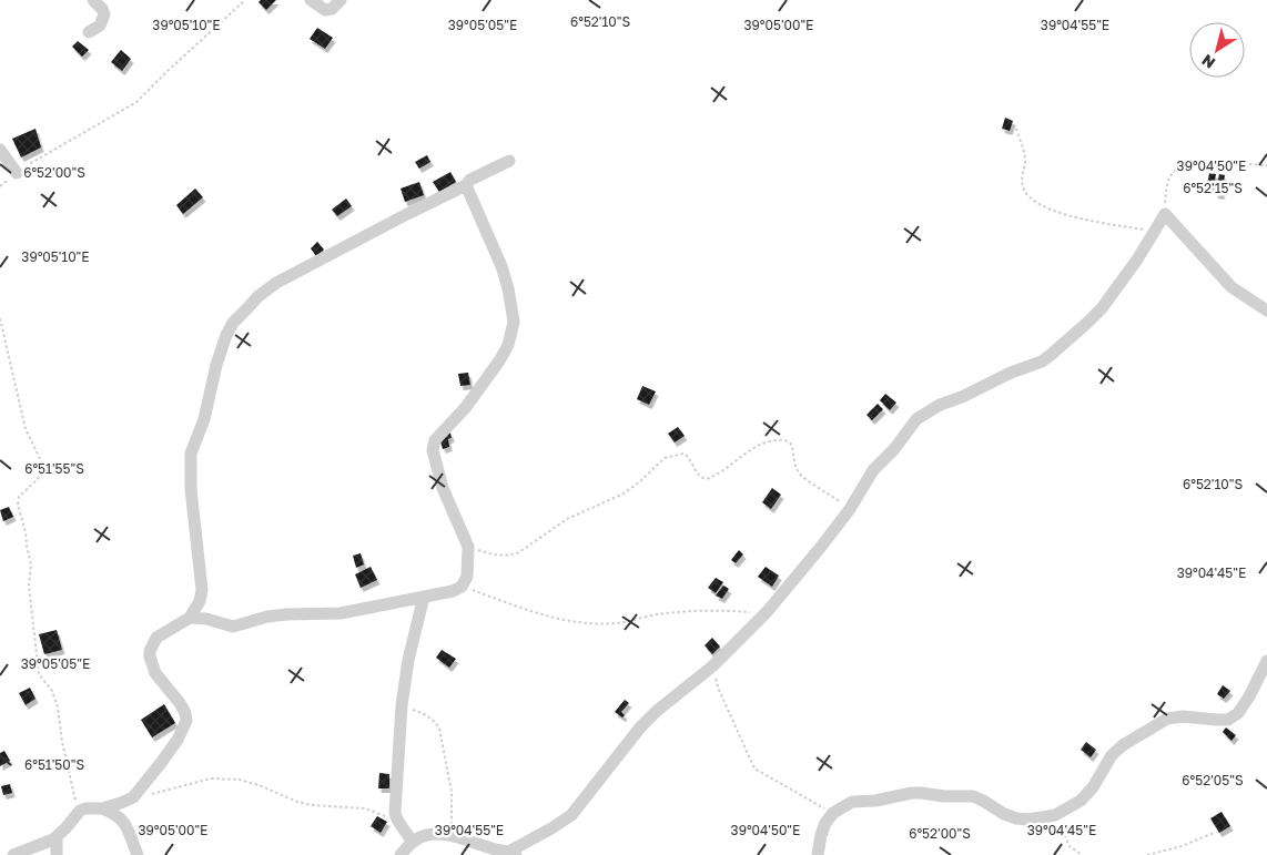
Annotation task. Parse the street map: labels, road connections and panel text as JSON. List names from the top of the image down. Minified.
{"north":"bottom left","coordinates":["6°52'10\"S","39°05'05\"E","39°05'10\"E","39°05'00\"E","39°04'55\"E","39°04'50\"E","6°52'00\"S","6°52'15\"S","6°51'55\"S","39°04'45\"E","6°51'50\"S","6°52'05\"S"]}
